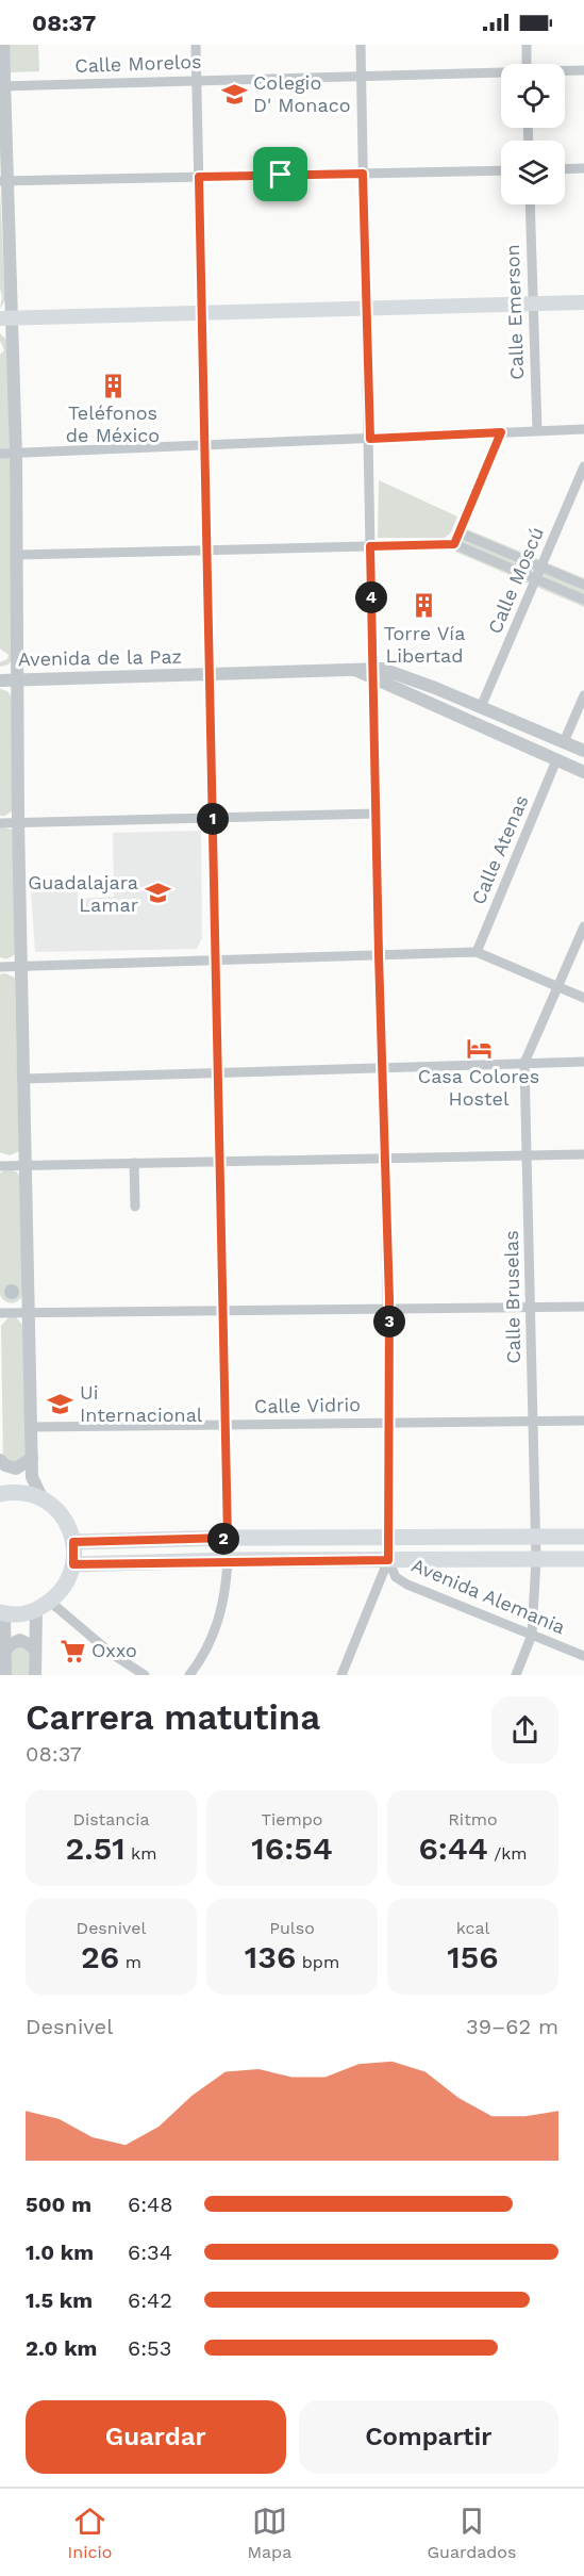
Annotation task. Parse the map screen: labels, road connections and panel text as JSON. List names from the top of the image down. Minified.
{"streets":{"street":["Calle Morelos","Calle Emerson","Calle Moscú","Avenida de la Paz","Calle Atenas","Calle Bruselas","Calle Vidrio","Avenida Alemania"]},"crossings":[["Calle Moscú","Avenida de la Paz"],["Calle Bruselas","Calle Vidrio"],["Calle Bruselas","Avenida Alemania"]],"places":{"school or university":["Colegio D' Monaco","Guadalajara Lamar","Ui Internacional"],"building":["Teléfonos de México","Torre Vía Libertad"],"hotel":["Casa Colores Hostel"],"supermarket":["Oxxo"]},"page":{"status":"08:37","pins":["4","1","3","2"],"heading":["Carrera matutina","08:37"],"stats":[["Distancia","2.51 km"],["Tiempo","16:54"],["Ritmo","6:44 /km"],["Desnivel","26 m"],["Pulso","136 bpm"],["kcal","156"]],"chart":["Desnivel","39–62 m"],"list":[{"name":"500 m","note":"6:48"},{"name":"1.0 km","note":"6:34"},{"name":"1.5 km","note":"6:42"},{"name":"2.0 km","note":"6:53"}],"buttons":["Guardar","Compartir"],"tabs":["Inicio","Mapa","Guardados"]}}
